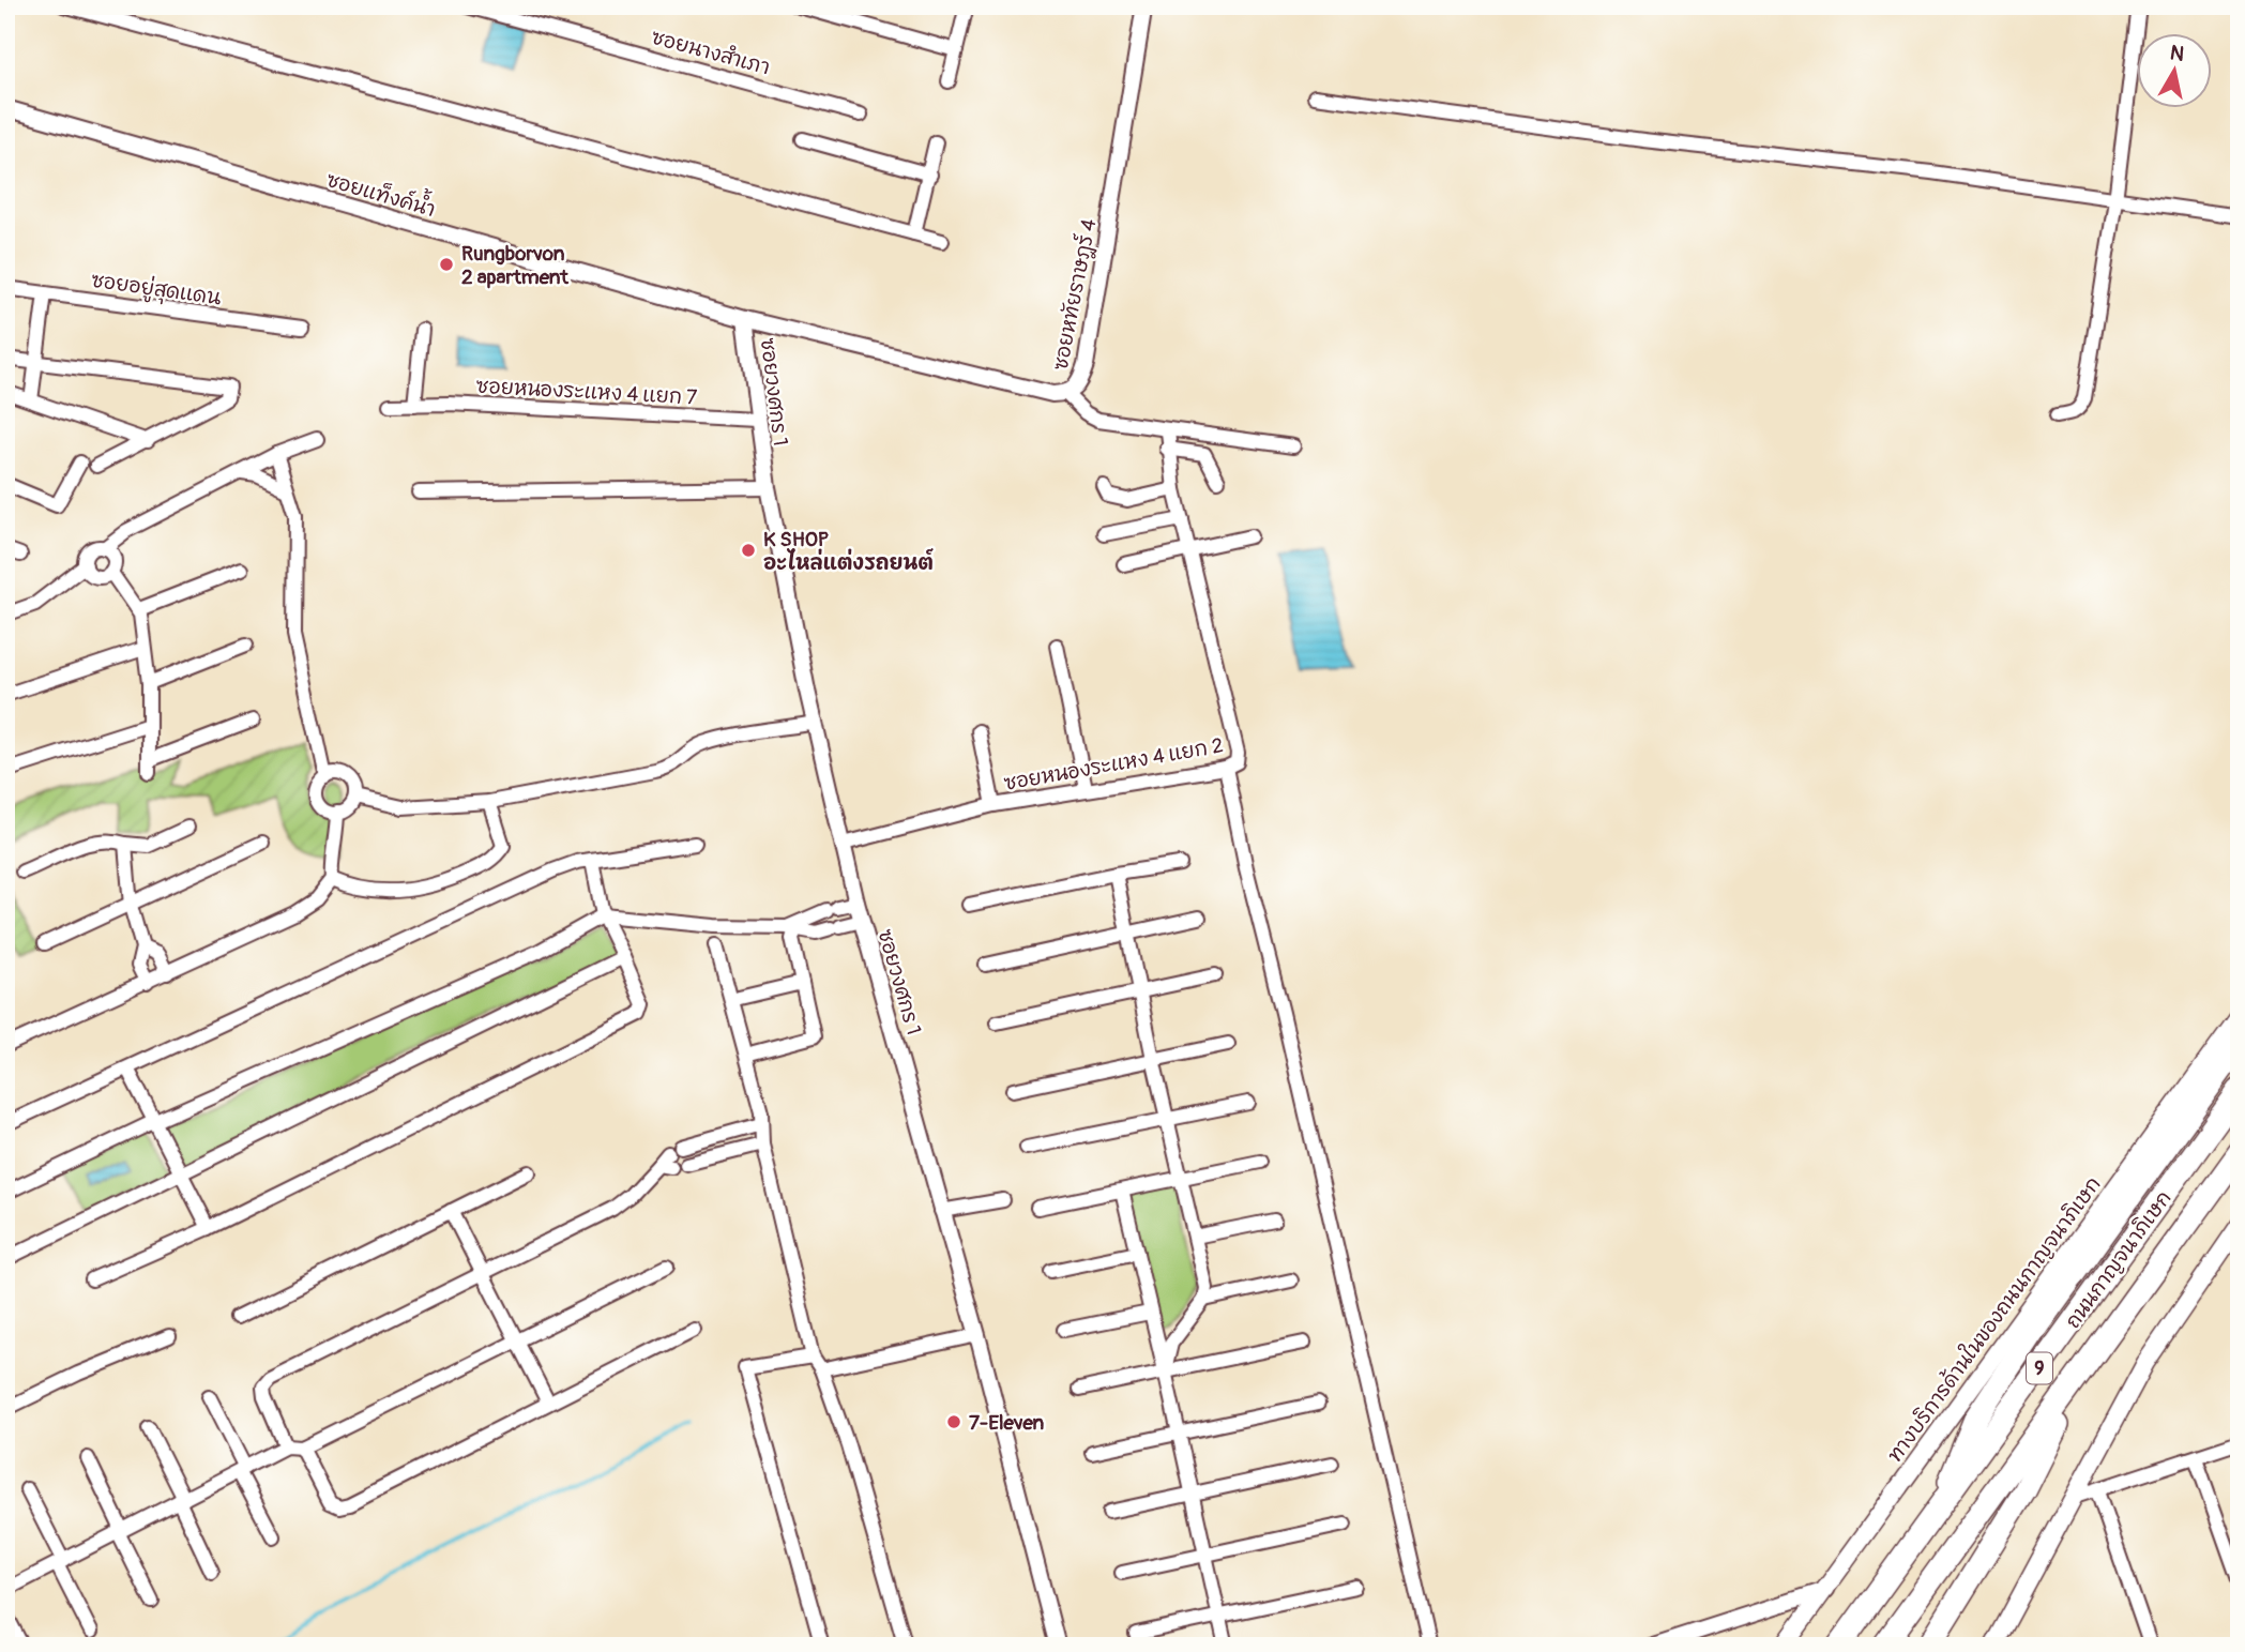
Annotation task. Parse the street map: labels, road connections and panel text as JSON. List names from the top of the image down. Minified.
{"streets":{"highway":["ถนนกาญจนาภิเษก","9"],"main road":["ทางบริการด้านในของถนนกาญจนาภิเษก"],"street":["ซอยนางสำเภา","ซอยแท็งค์น้ำ","ซอยอยู่สุดแดน","ซอยหทัยราษฎร์ 4","ซอยหนองระแหง 4 แยก 7","ซอยวงศกร 1","ซอยหนองระแหง 4 แยก 2"]},"crossings":[["ซอยแท็งค์น้ำ","ซอยหทัยราษฎร์ 4"],["ซอยแท็งค์น้ำ","ซอยวงศกร 1"],["ซอยหทัยราษฎร์ 4","ซอยวงศกร 1"],["ซอยหนองระแหง 4 แยก 7","ซอยวงศกร 1"],["ซอยวงศกร 1","ซอยหนองระแหง 4 แยก 2"]],"places":["Rungborvon 2 apartment","K SHOP อะไหล่แต่งรถยนต์","7-Eleven"],"north":"top"}
